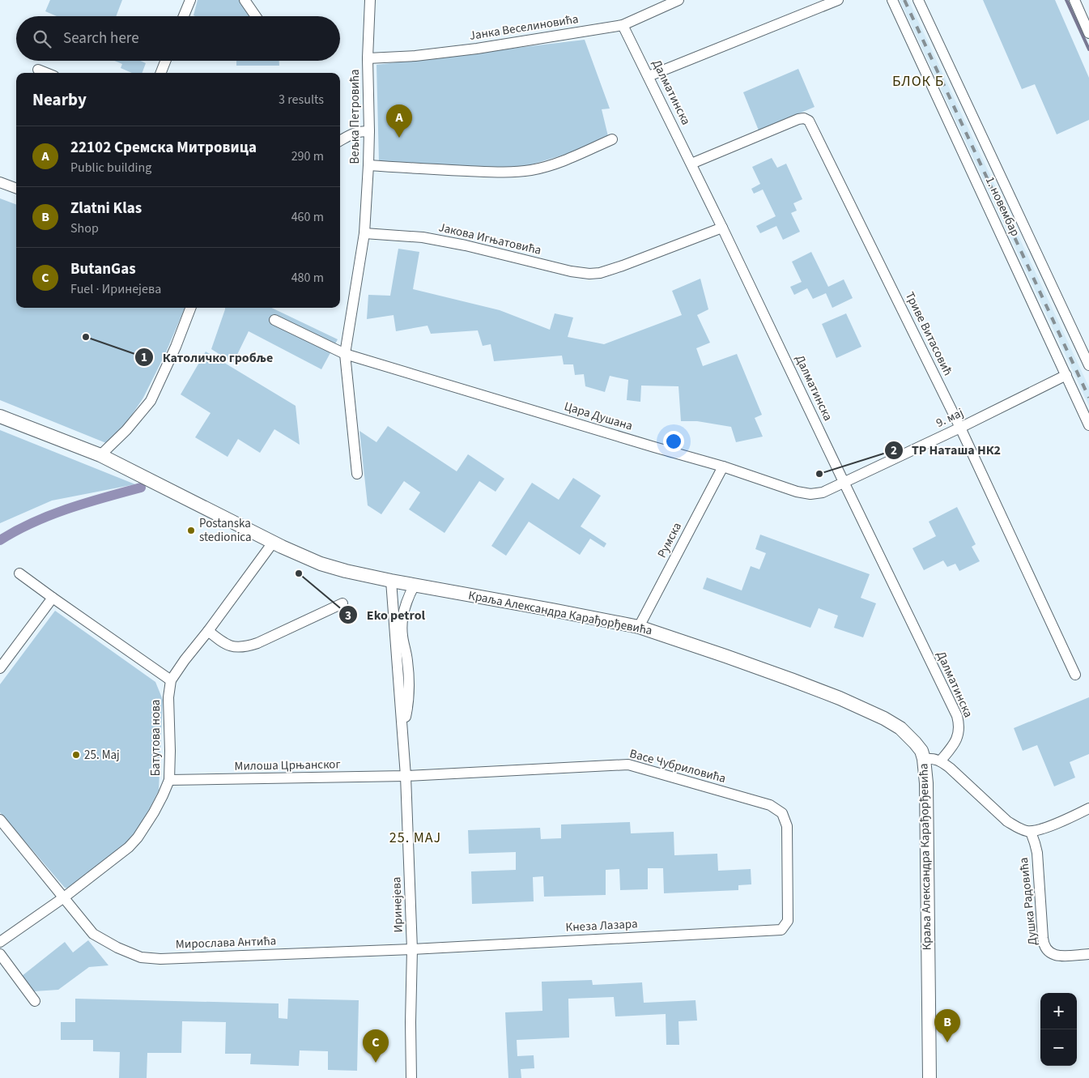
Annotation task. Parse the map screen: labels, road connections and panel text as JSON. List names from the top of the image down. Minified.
{"streets":{"street":["Јанка Веселиновића","Далматинска","Вељка Петровића","1. новембар","Јакова Игњатовића","Триве Витасовић","Цара Душана","9. мај","Румска","Краља Александра Карађорђевића","Батутова нова","Милоша Црњанског","Васе Чубриловића","Душка Радовића","Иринејева","Кнеза Лазара","Мирослава Антића"]},"crossings":[["Јанка Веселиновића","Далматинска"],["Јанка Веселиновића","Вељка Петровића"],["Далматинска","Јакова Игњатовића"],["Далматинска","Триве Витасовић"],["Далматинска","Цара Душана"],["Далматинска","9. мај"],["Вељка Петровића","Јакова Игњатовића"],["1. новембар","9. мај"],["Триве Витасовић","9. мај"],["Цара Душана","9. мај"],["Цара Душана","Румска"],["Румска","Краља Александра Карађорђевића"],["Краља Александра Карађорђевића","Иринејева"],["Батутова нова","Милоша Црњанског"],["Батутова нова","Мирослава Антића"],["Милоша Црњанског","Васе Чубриловића"],["Милоша Црњанског","Иринејева"],["Васе Чубриловића","Иринејева"],["Васе Чубриловића","Кнеза Лазара"],["Иринејева","Кнеза Лазара"],["Иринејева","Мирослава Антића"],["Кнеза Лазара","Мирослава Антића"]],"districts":["БЛОК Б","25. МАЈ"],"places":["Католичко гробље","ТР Наташа НК2","Postanska stedionica","Eko petrol","25. Maj"],"page":{"search":"Search here","heading":["Nearby","3 results"],"pins":["A","B","C"],"list":[{"mark":"A","name":"22102 Сремска Митровица","note":"Public building","value":"290 m"},{"mark":"B","name":"Zlatni Klas","note":"Shop","value":"460 m"},{"mark":"C","name":"ButanGas","note":"Fuel · Иринејева","value":"480 m"}],"map_buttons":["+","−"]}}
